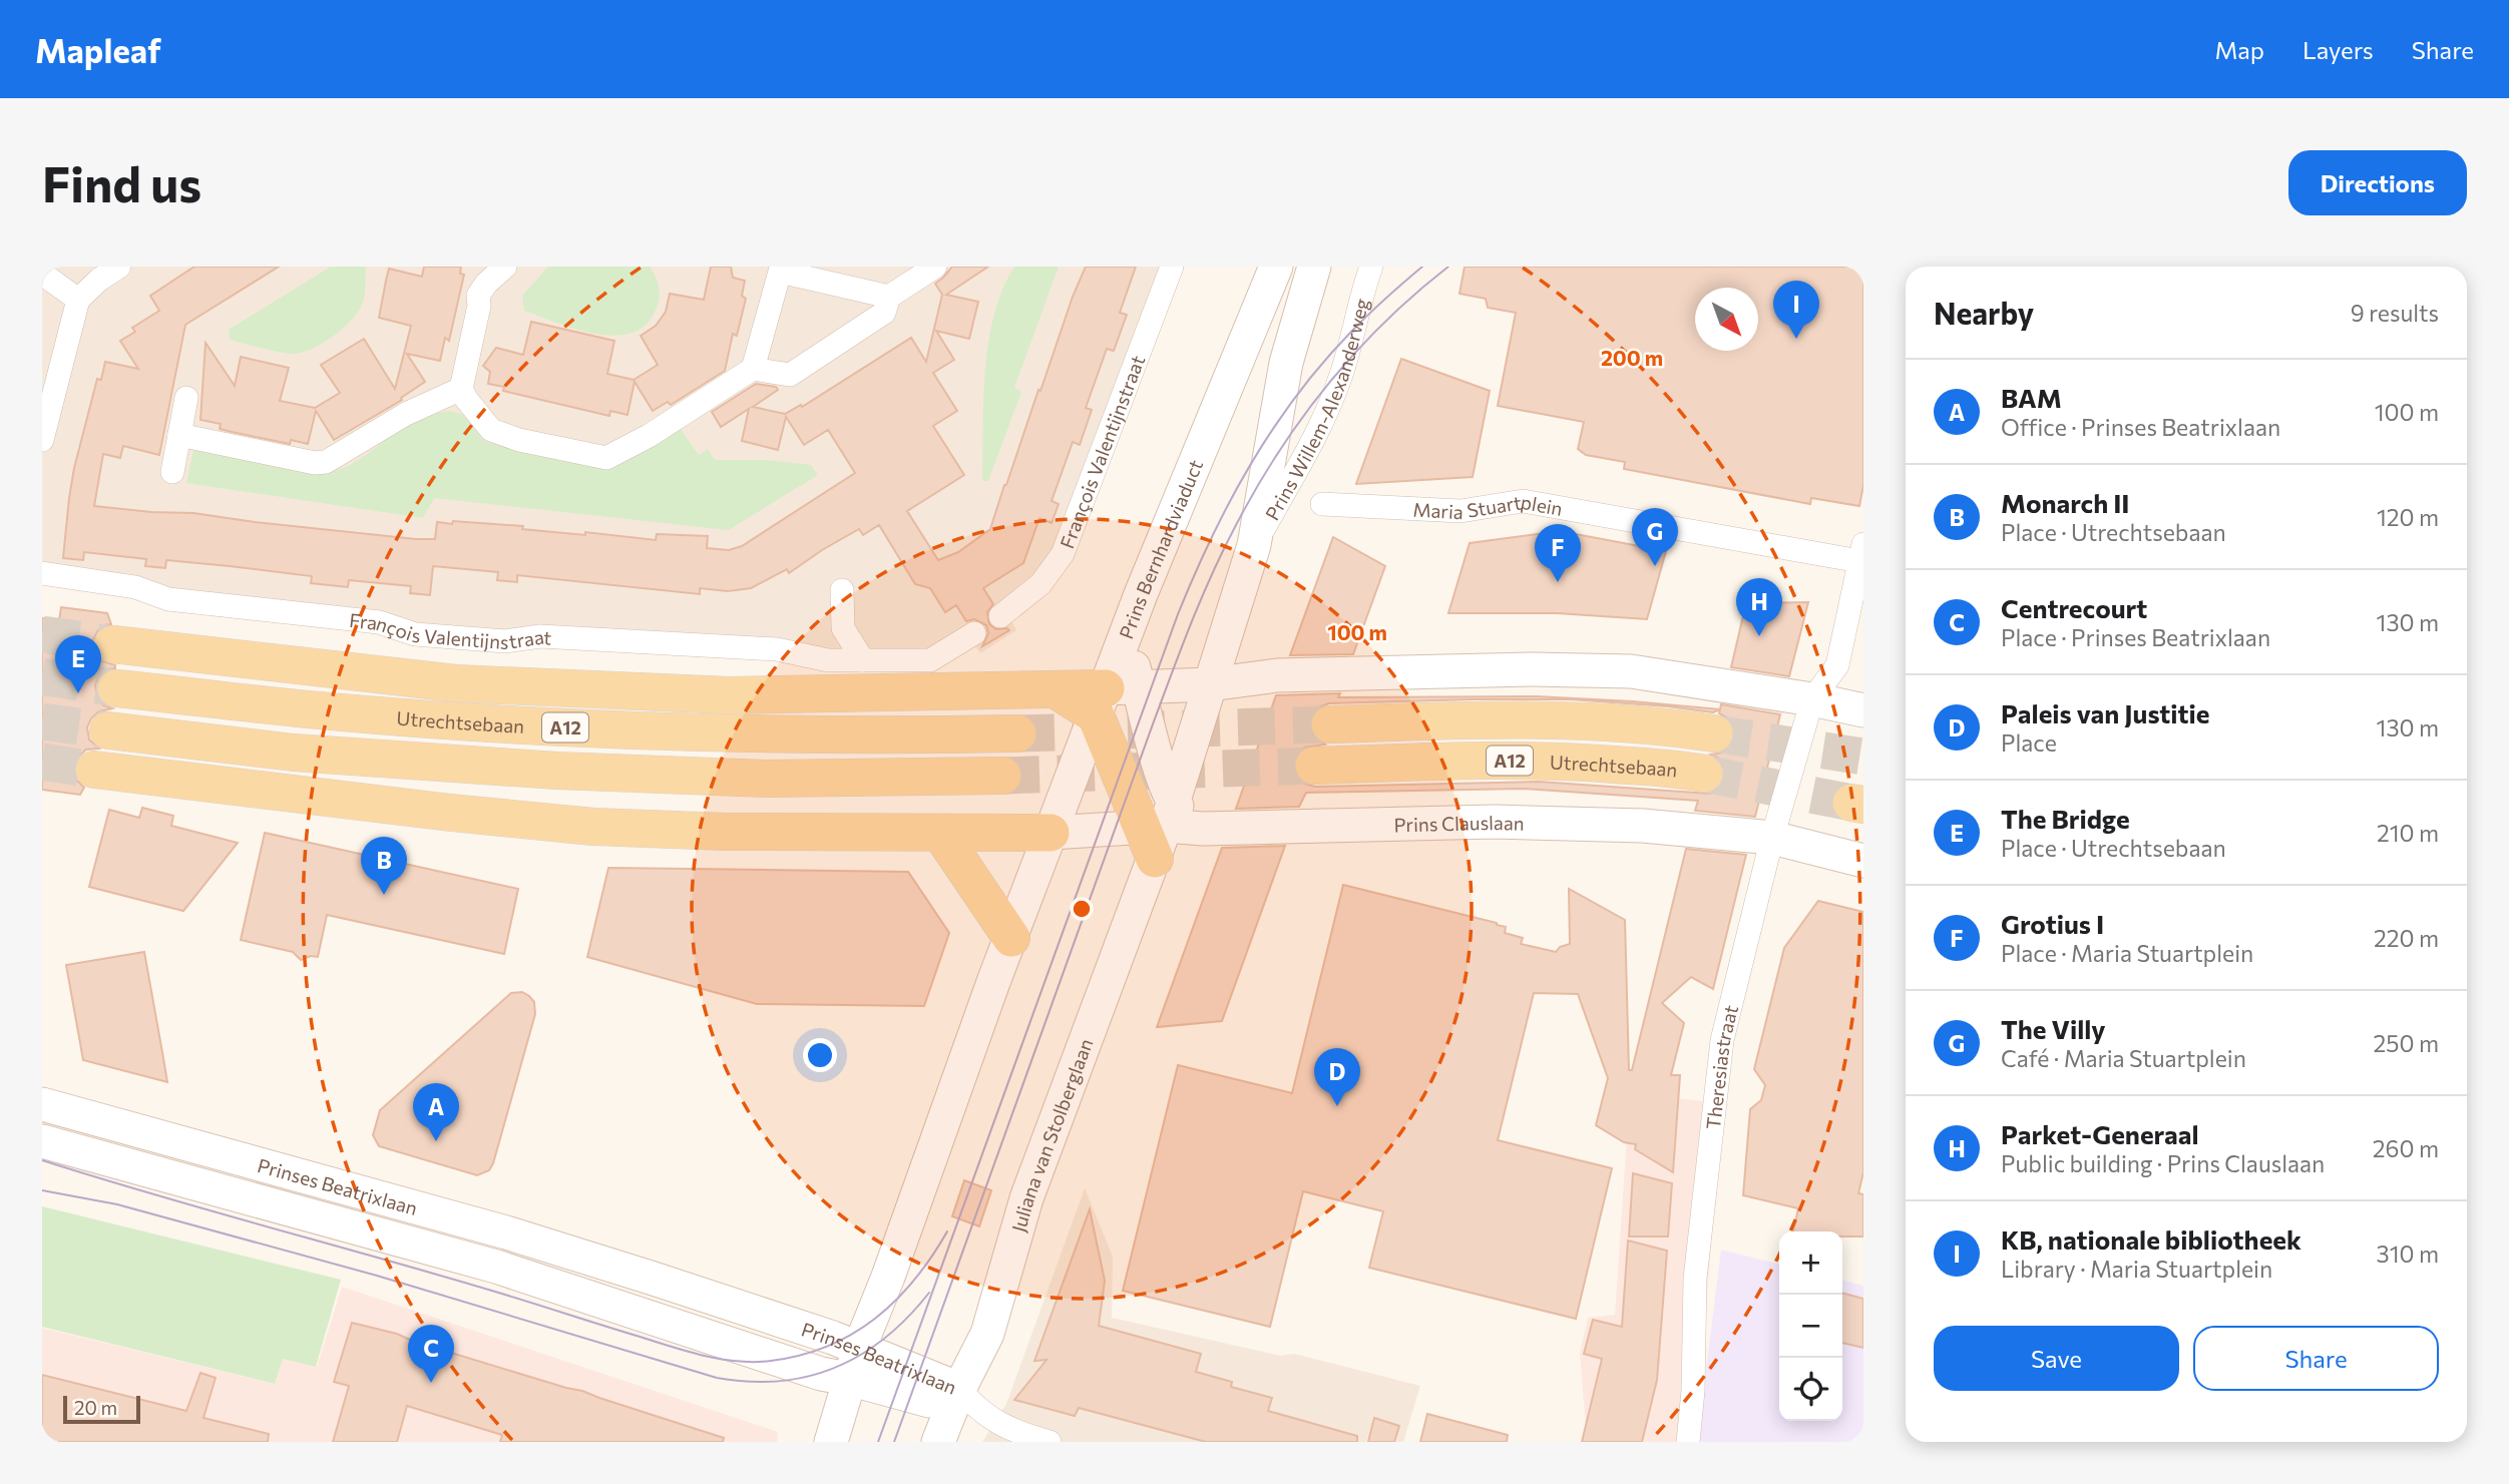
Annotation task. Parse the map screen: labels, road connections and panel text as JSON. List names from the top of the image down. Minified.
{"streets":{"main road":["Utrechtsebaan","A12"],"street":["Prins Willem-Alexanderweg","François Valentijnstraat","Maria Stuartplein","Prins Bernhardviaduct","Prins Clauslaan","Theresiastraat","Juliana van Stolberglaan","Prinses Beatrixlaan"]},"crossings":[["Prins Bernhardviaduct","Prins Clauslaan"],["Prins Clauslaan","Theresiastraat"],["Prins Clauslaan","Juliana van Stolberglaan"],["Juliana van Stolberglaan","Prinses Beatrixlaan"]],"scale_bar":"20 m","north":"bottom right","page":{"header":"Mapleaf","nav":["Map","Layers","Share"],"buttons":["Directions",["Save","Share"]],"title":"Find us","heading":["Nearby","9 results"],"pins":["I","G","F","H","E","B","D","A","C"],"list":[{"mark":"A","name":"BAM","note":"Office · Prinses Beatrixlaan","value":"100 m"},{"mark":"B","name":"Monarch II","note":"Place · Utrechtsebaan","value":"120 m"},{"mark":"C","name":"Centrecourt","note":"Place · Prinses Beatrixlaan","value":"130 m"},{"mark":"D","name":"Paleis van Justitie","note":"Place","value":"130 m"},{"mark":"E","name":"The Bridge","note":"Place · Utrechtsebaan","value":"210 m"},{"mark":"F","name":"Grotius I","note":"Place · Maria Stuartplein","value":"220 m"},{"mark":"G","name":"The Villy","note":"Café · Maria Stuartplein","value":"250 m"},{"mark":"H","name":"Parket-Generaal","note":"Public building · Prins Clauslaan","value":"260 m"},{"mark":"I","name":"KB, nationale bibliotheek","note":"Library · Maria Stuartplein","value":"310 m"}],"map_buttons":["+","−"],"scale":"20 m"},"rings":["200 m","100 m"]}
